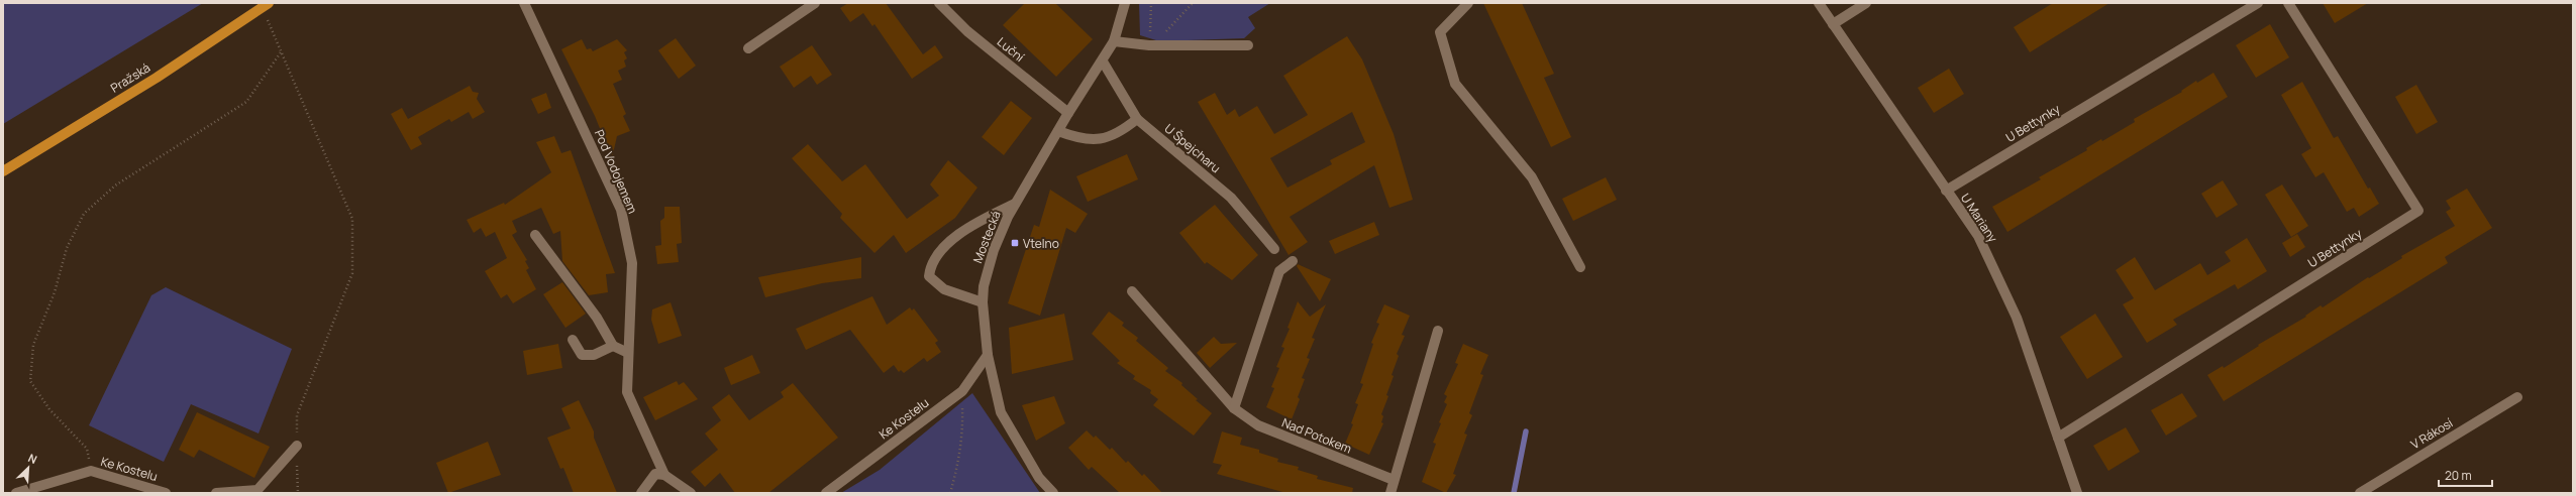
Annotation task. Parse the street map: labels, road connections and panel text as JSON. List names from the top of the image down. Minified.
{"streets":{"main road":["Pražská"],"street":["Luční","U Bettynky","U Špejcharu","Pod Vodojemem","U Mariany","Mostecká","Ke Kostelu","V Rákosí","Nad Potokem"]},"crossings":[["Luční","Mostecká"],["U Bettynky","U Mariany"],["U Špejcharu","Mostecká"],["Mostecká","Ke Kostelu"]],"places":{"transit":["Vtelno"]},"scale_bar":"20 m","north":"top right"}
